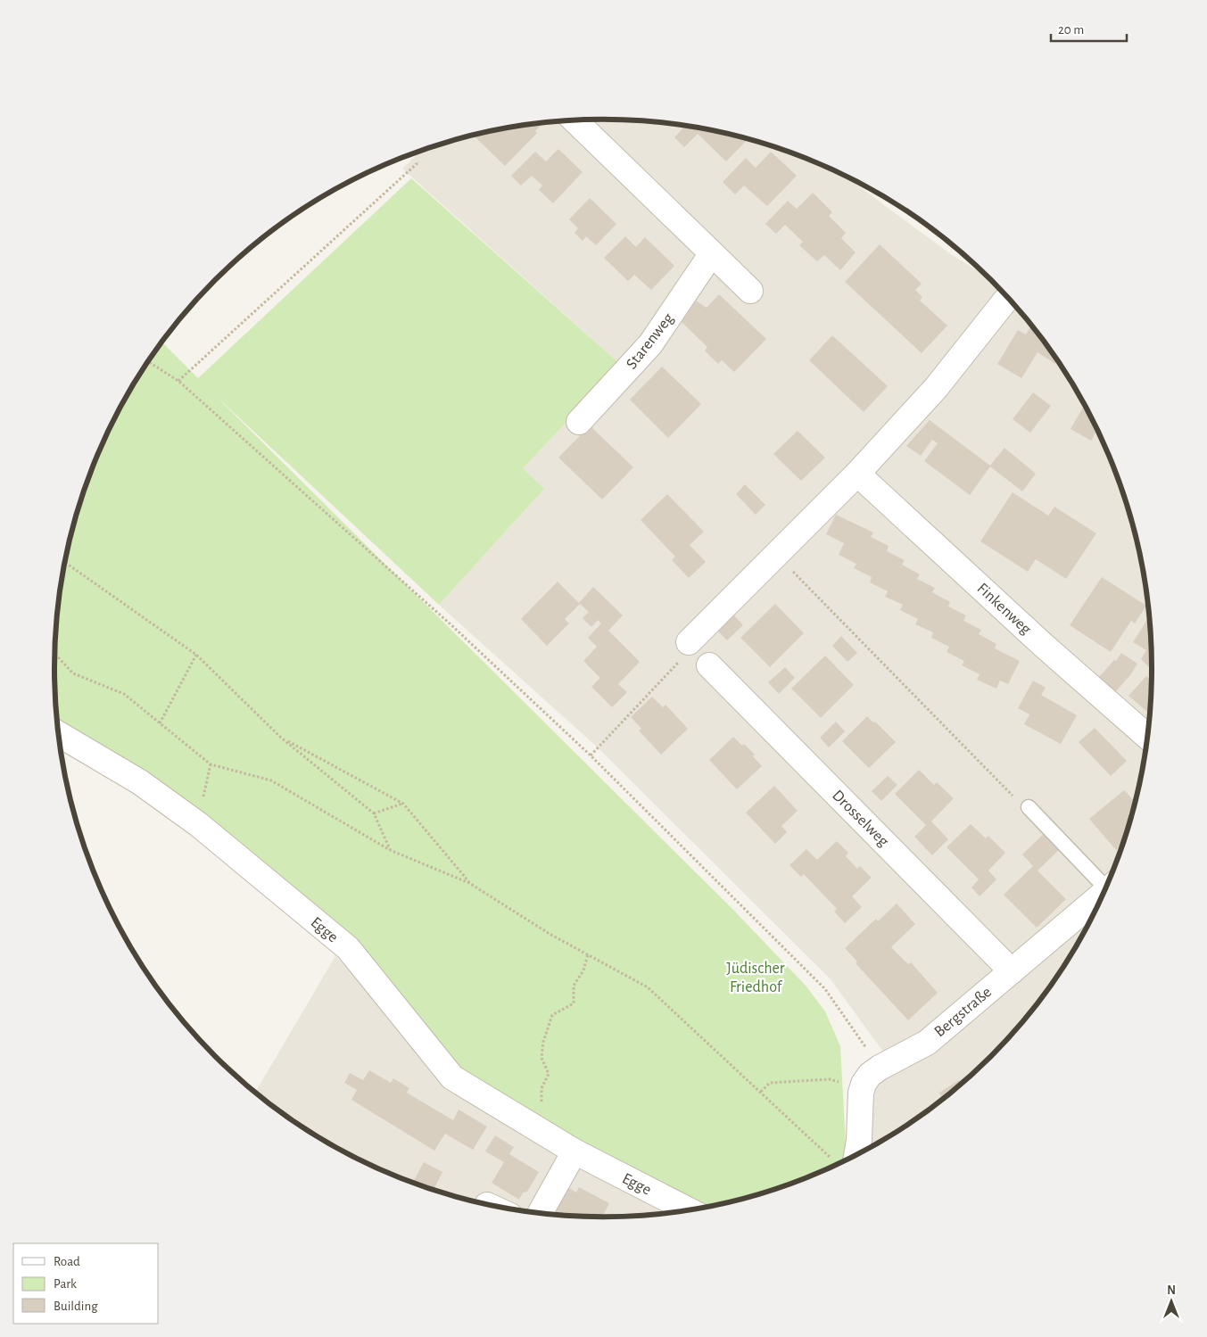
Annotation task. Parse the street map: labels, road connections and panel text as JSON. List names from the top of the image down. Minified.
{"streets":{"street":["Starenweg","Finkenweg","Drosselweg","Egge","Bergstraße"]},"crossings":[["Drosselweg","Bergstraße"]],"parks":["Jüdischer Friedhof"],"legend":["Road","Park","Building"],"scale_bar":"20 m","north":"top"}
